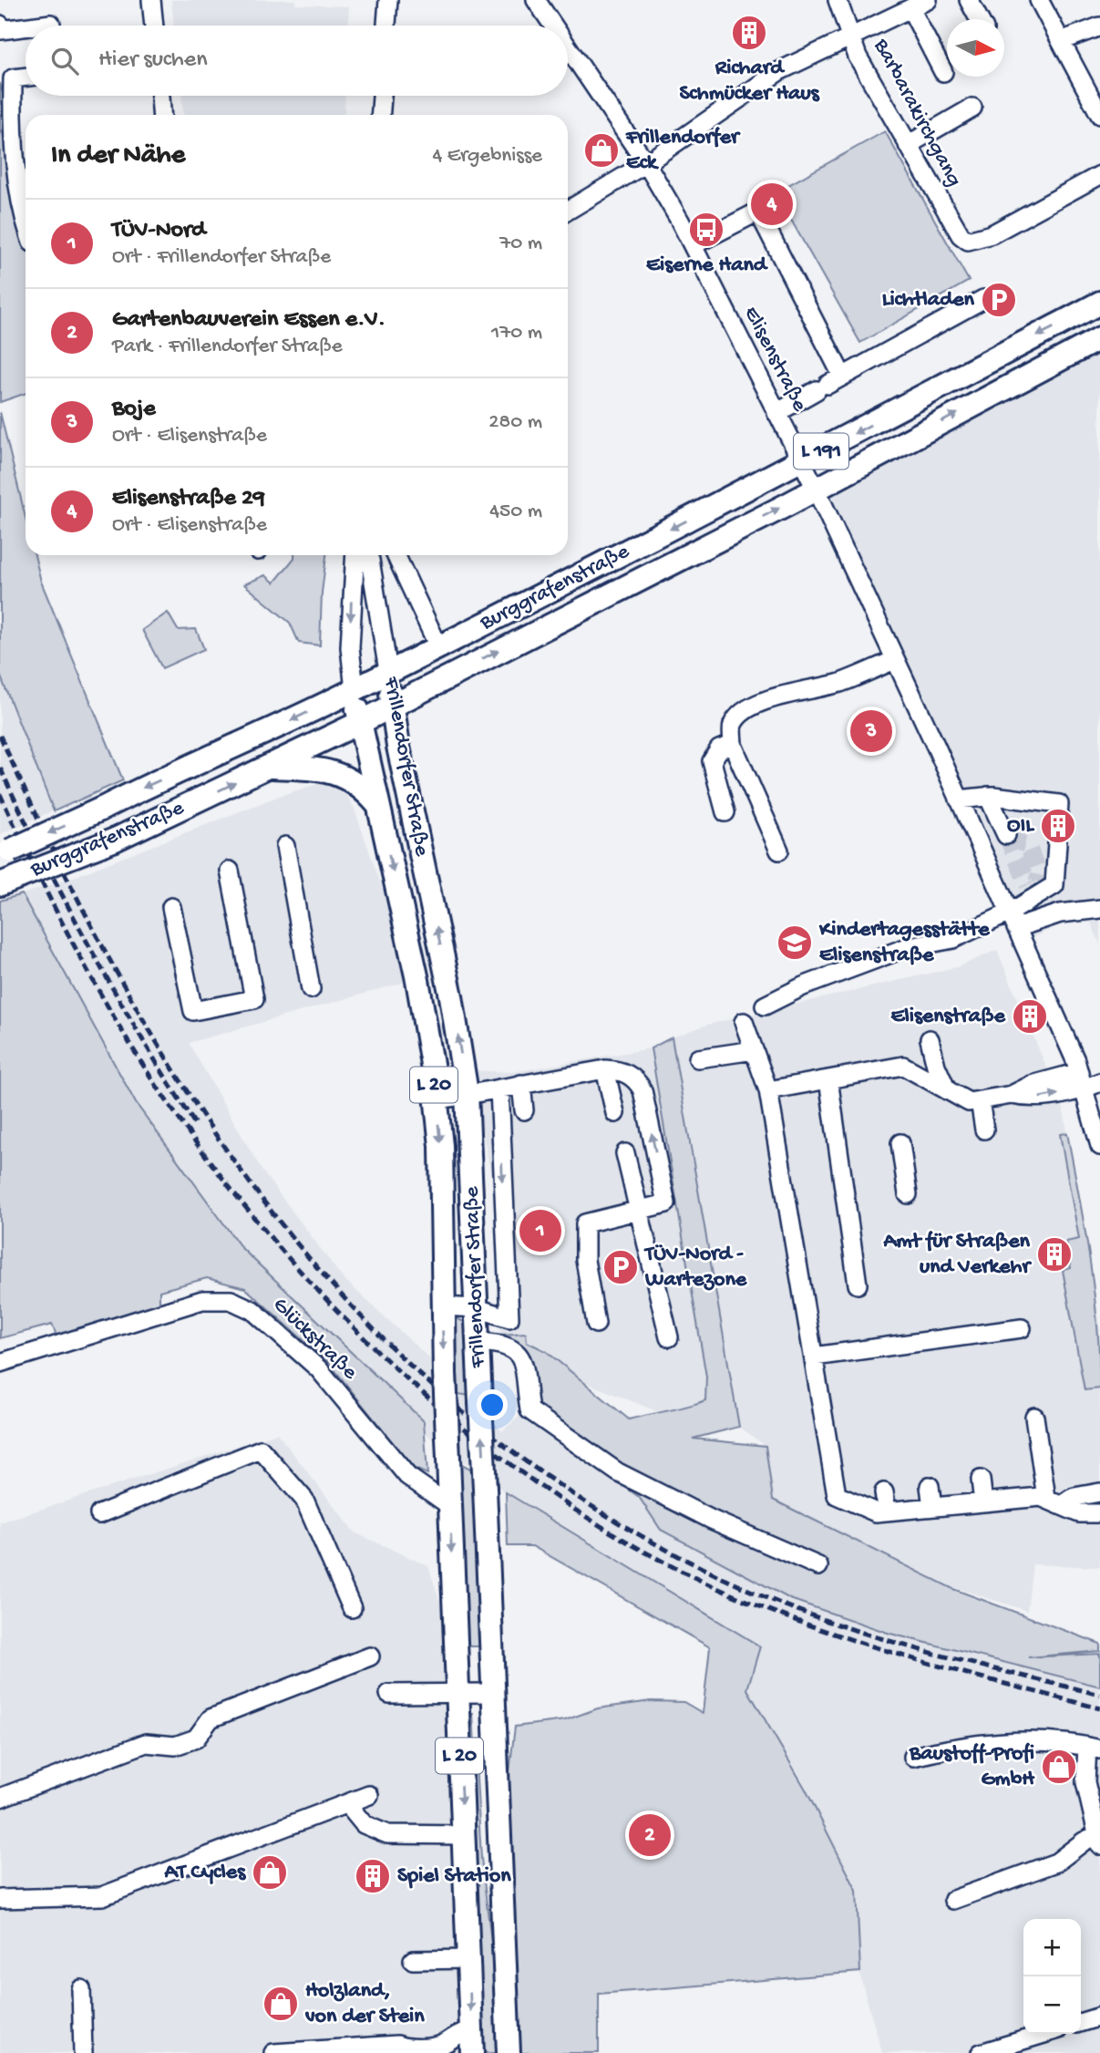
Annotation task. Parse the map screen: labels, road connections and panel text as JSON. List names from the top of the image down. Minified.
{"streets":{"main road":["L 191","Burggrafenstraße","Frillendorfer Straße","L 20"],"street":["Barbarakirchgang","Elisenstraße","Glückstraße"]},"crossings":[["Elisenstraße","Burggrafenstraße"],["Burggrafenstraße","Frillendorfer Straße"],["Frillendorfer Straße","Glückstraße"]],"places":{"building":["Richard Schmücker Haus","OIL","Elisenstraße","Amt für Straßen und Verkehr","Spiel Station"],"shop":["Frillendorfer Eck","Baustoff-Profi GmbH","AT Cycles","Holzland, von der Stein"],"bus stop":["Eiserne Hand"],"parking":["Lichtladen","TÜV-Nord - Wartezone"],"school or university":["Kindertagesstätte Elisenstraße"]},"north":"right","page":{"search":"Hier suchen","heading":["In der Nähe","4 Ergebnisse"],"pins":["4","3","1","2"],"list":[{"mark":"1","name":"TÜV-Nord","note":"Ort · Frillendorfer Straße","value":"70 m"},{"mark":"2","name":"Gartenbauverein Essen e.V.","note":"Park · Frillendorfer Straße","value":"170 m"},{"mark":"3","name":"Boje","note":"Ort · Elisenstraße","value":"280 m"},{"mark":"4","name":"Elisenstraße 29","note":"Ort · Elisenstraße","value":"450 m"}],"map_buttons":["+","−"]}}
